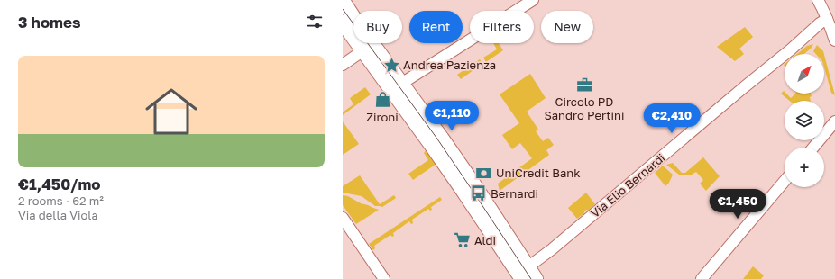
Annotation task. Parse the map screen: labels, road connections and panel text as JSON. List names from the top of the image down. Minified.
{"streets":{"street":["Via Elio Bernardi"]},"places":{"place":["Andrea Pazienza"],"office":["Circolo PD Sandro Pertini"],"shop":["Zironi"],"bank":["UniCredit Bank"],"bus stop":["Bernardi"],"supermarket":["Aldi"]},"north":"top right","page":{"heading":"3 homes","chip":["Buy","Rent","Filters","New"],"list":[{"name":"€1,450/mo","note":"2 rooms · 62 m² · Via della Viola"}],"map_buttons":"+","price":["€1,110","€2,410","€1,450"]}}
